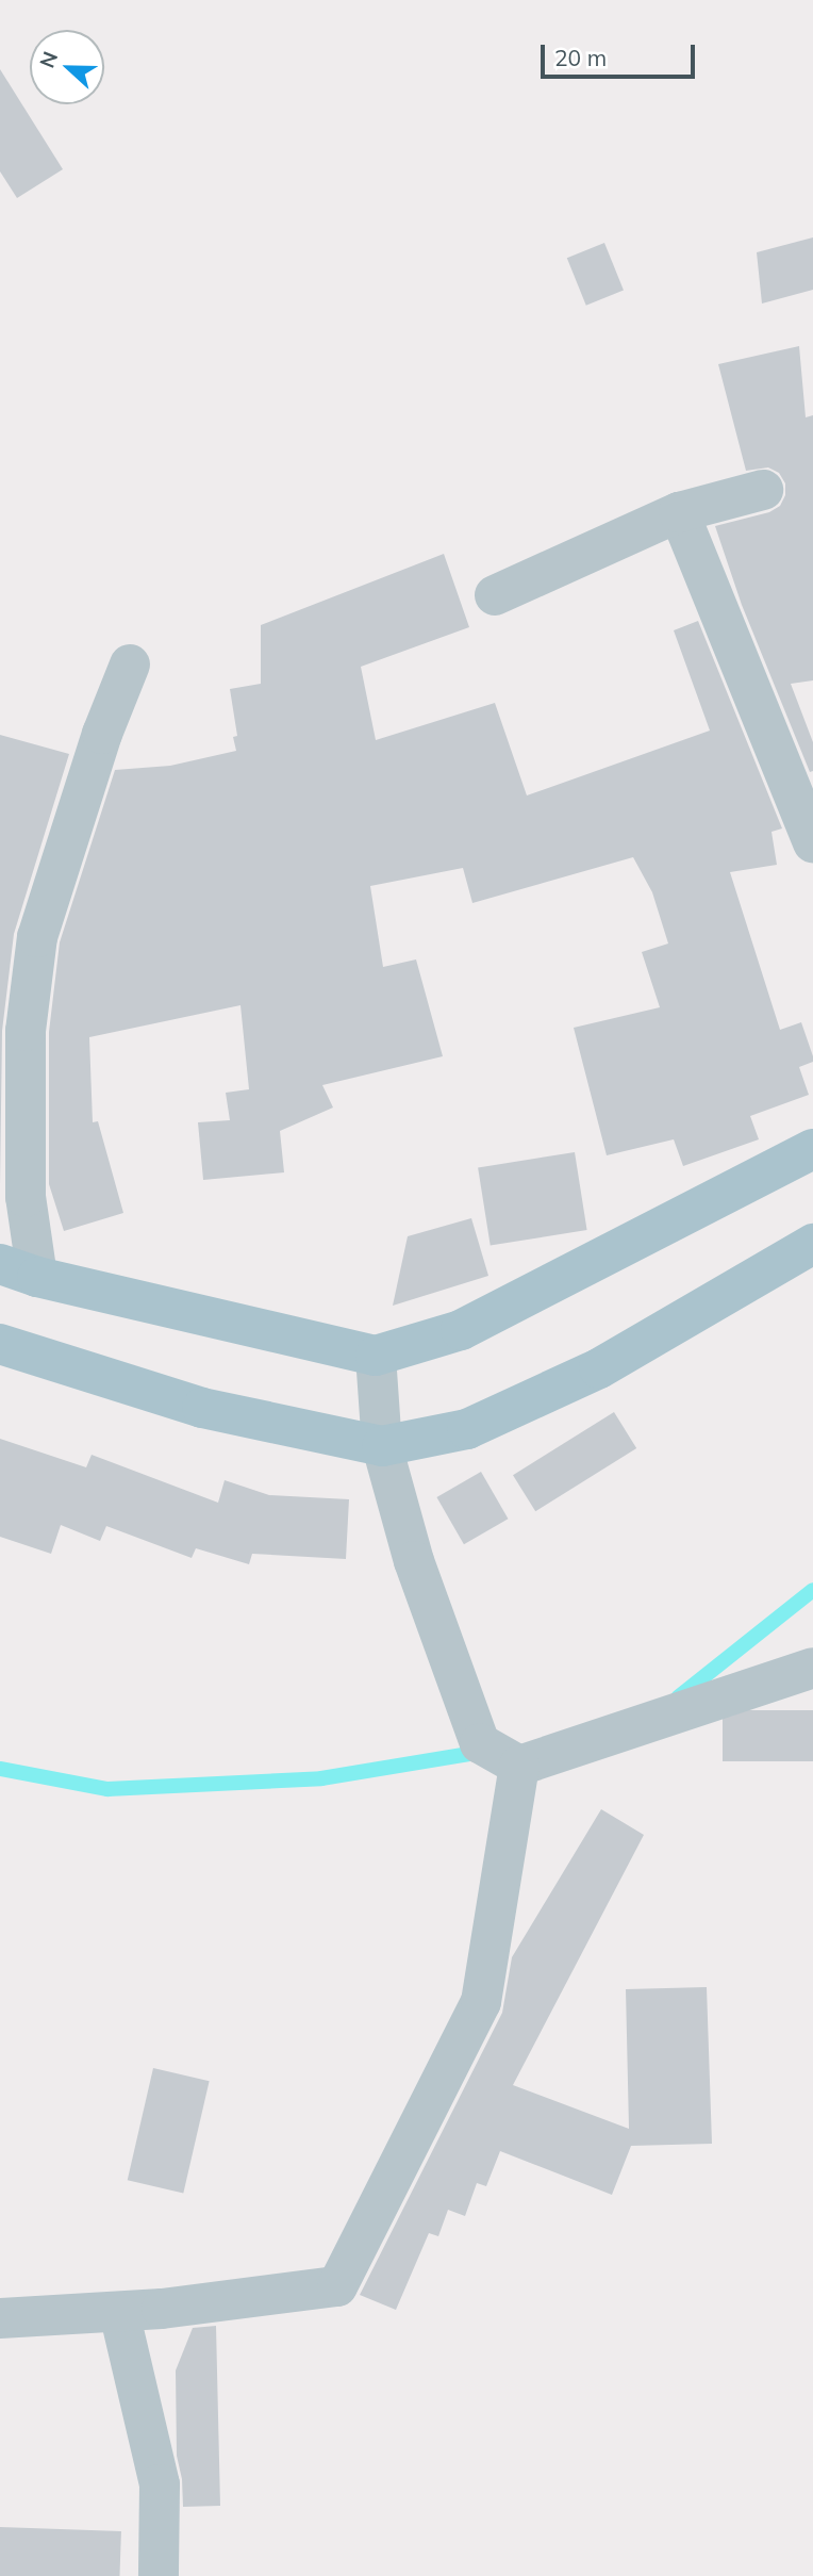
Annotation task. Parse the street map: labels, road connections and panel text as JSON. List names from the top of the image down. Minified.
{"scale_bar":"20 m","north":"left"}
